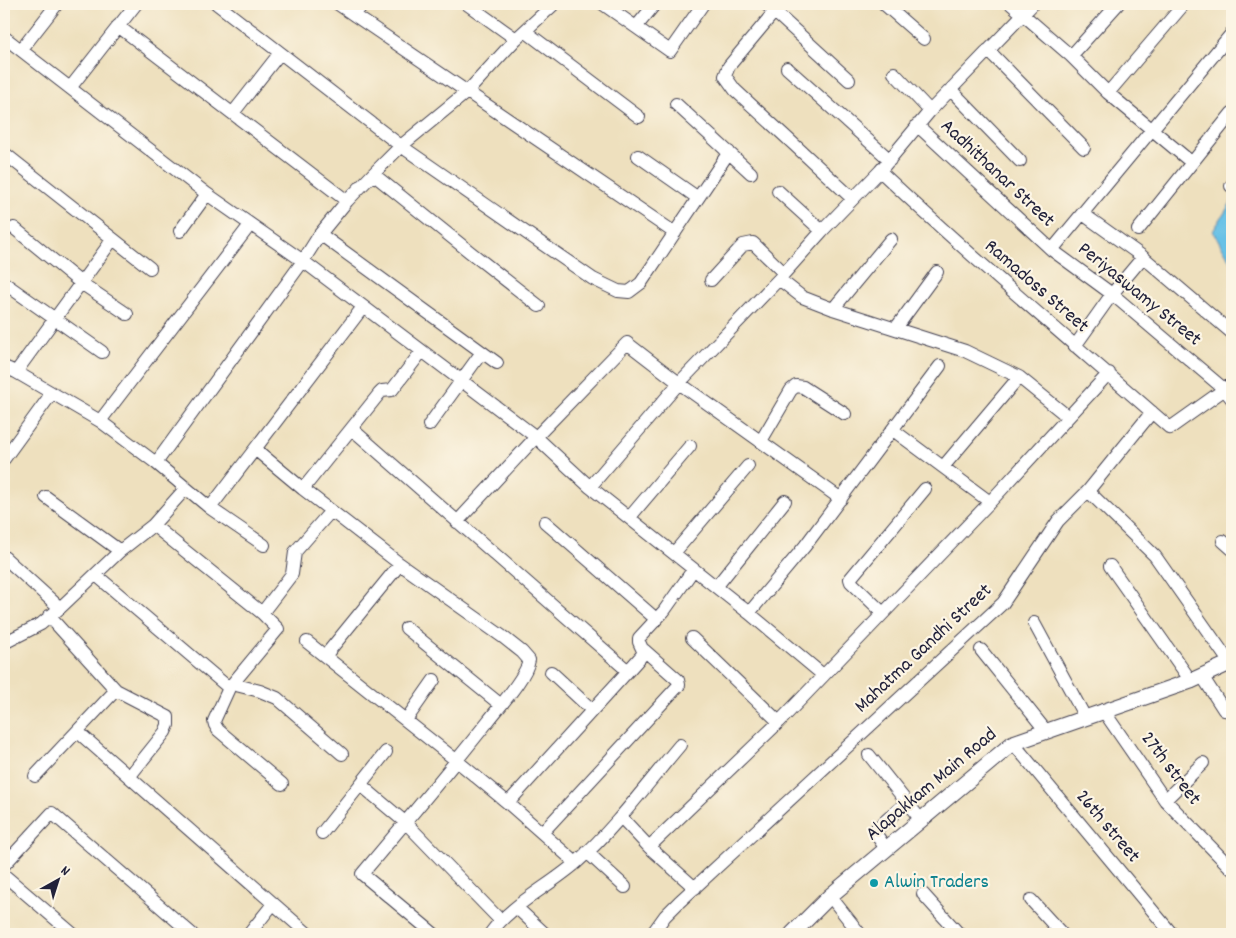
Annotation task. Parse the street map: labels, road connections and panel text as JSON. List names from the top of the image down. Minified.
{"streets":{"main road":["Alapakkam Main Road"],"street":["Aadhithanar Street","Ramadoss Street","Periyaswamy Street","Mahatma Gandhi Street","27th street","26th street"]},"crossings":[["Aadhithanar Street","Periyaswamy Street"],["Ramadoss Street","Periyaswamy Street"],["Ramadoss Street","Mahatma Gandhi Street"],["27th street","Alapakkam Main Road"],["Alapakkam Main Road","26th street"]],"places":["Alwin Traders"],"north":"top right"}
